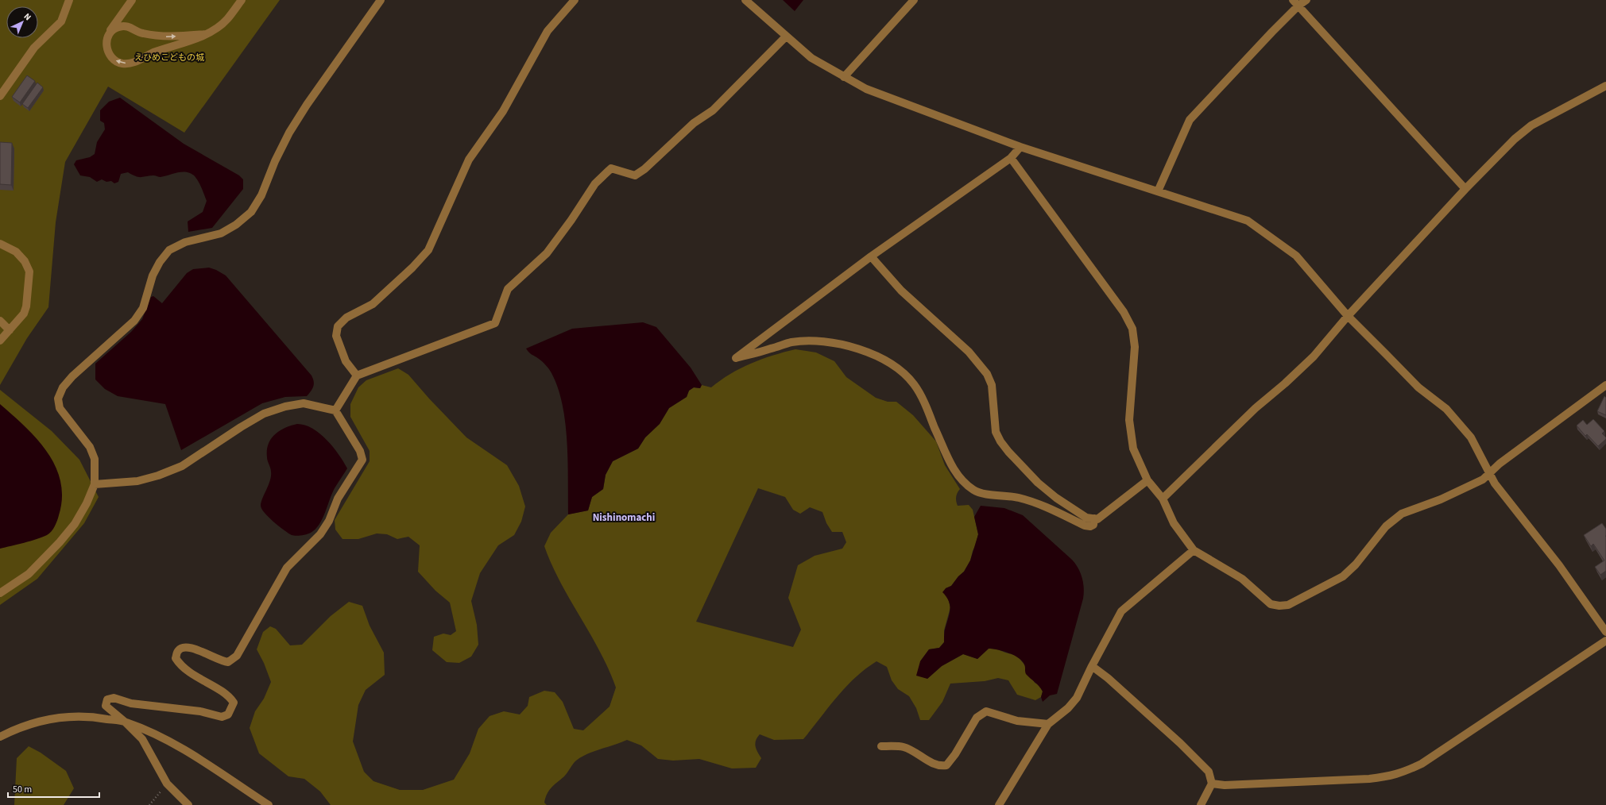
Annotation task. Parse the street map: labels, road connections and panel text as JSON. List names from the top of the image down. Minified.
{"districts":["Nishinomachi"],"parks":["えひめこどもの城"],"scale_bar":"50 m","north":"top right"}
